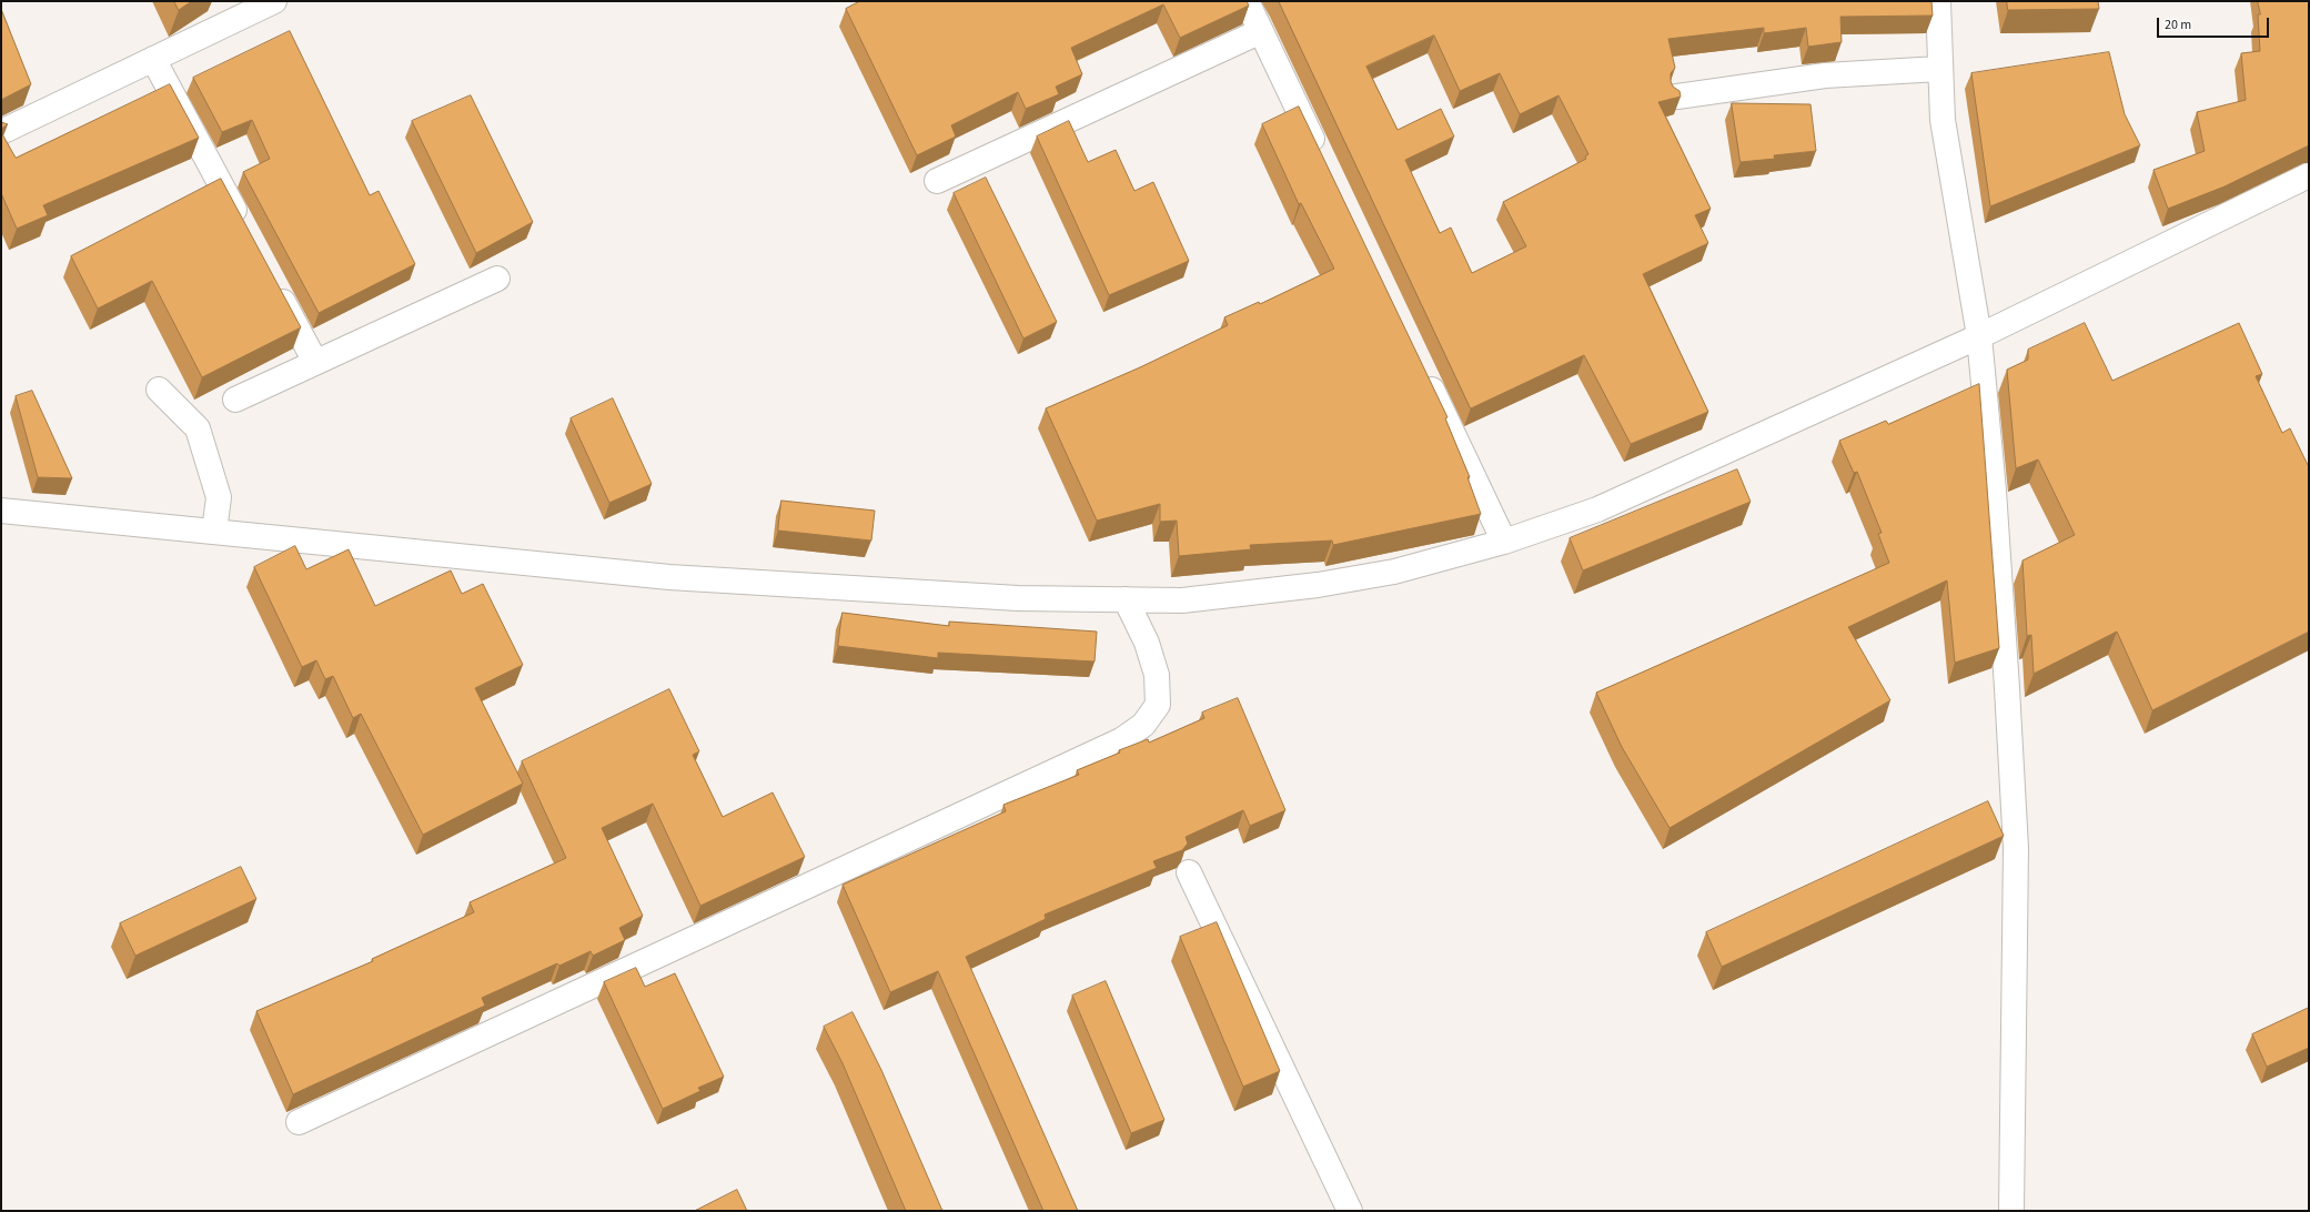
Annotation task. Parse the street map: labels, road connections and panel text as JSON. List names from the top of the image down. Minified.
{"scale_bar":"20 m"}
